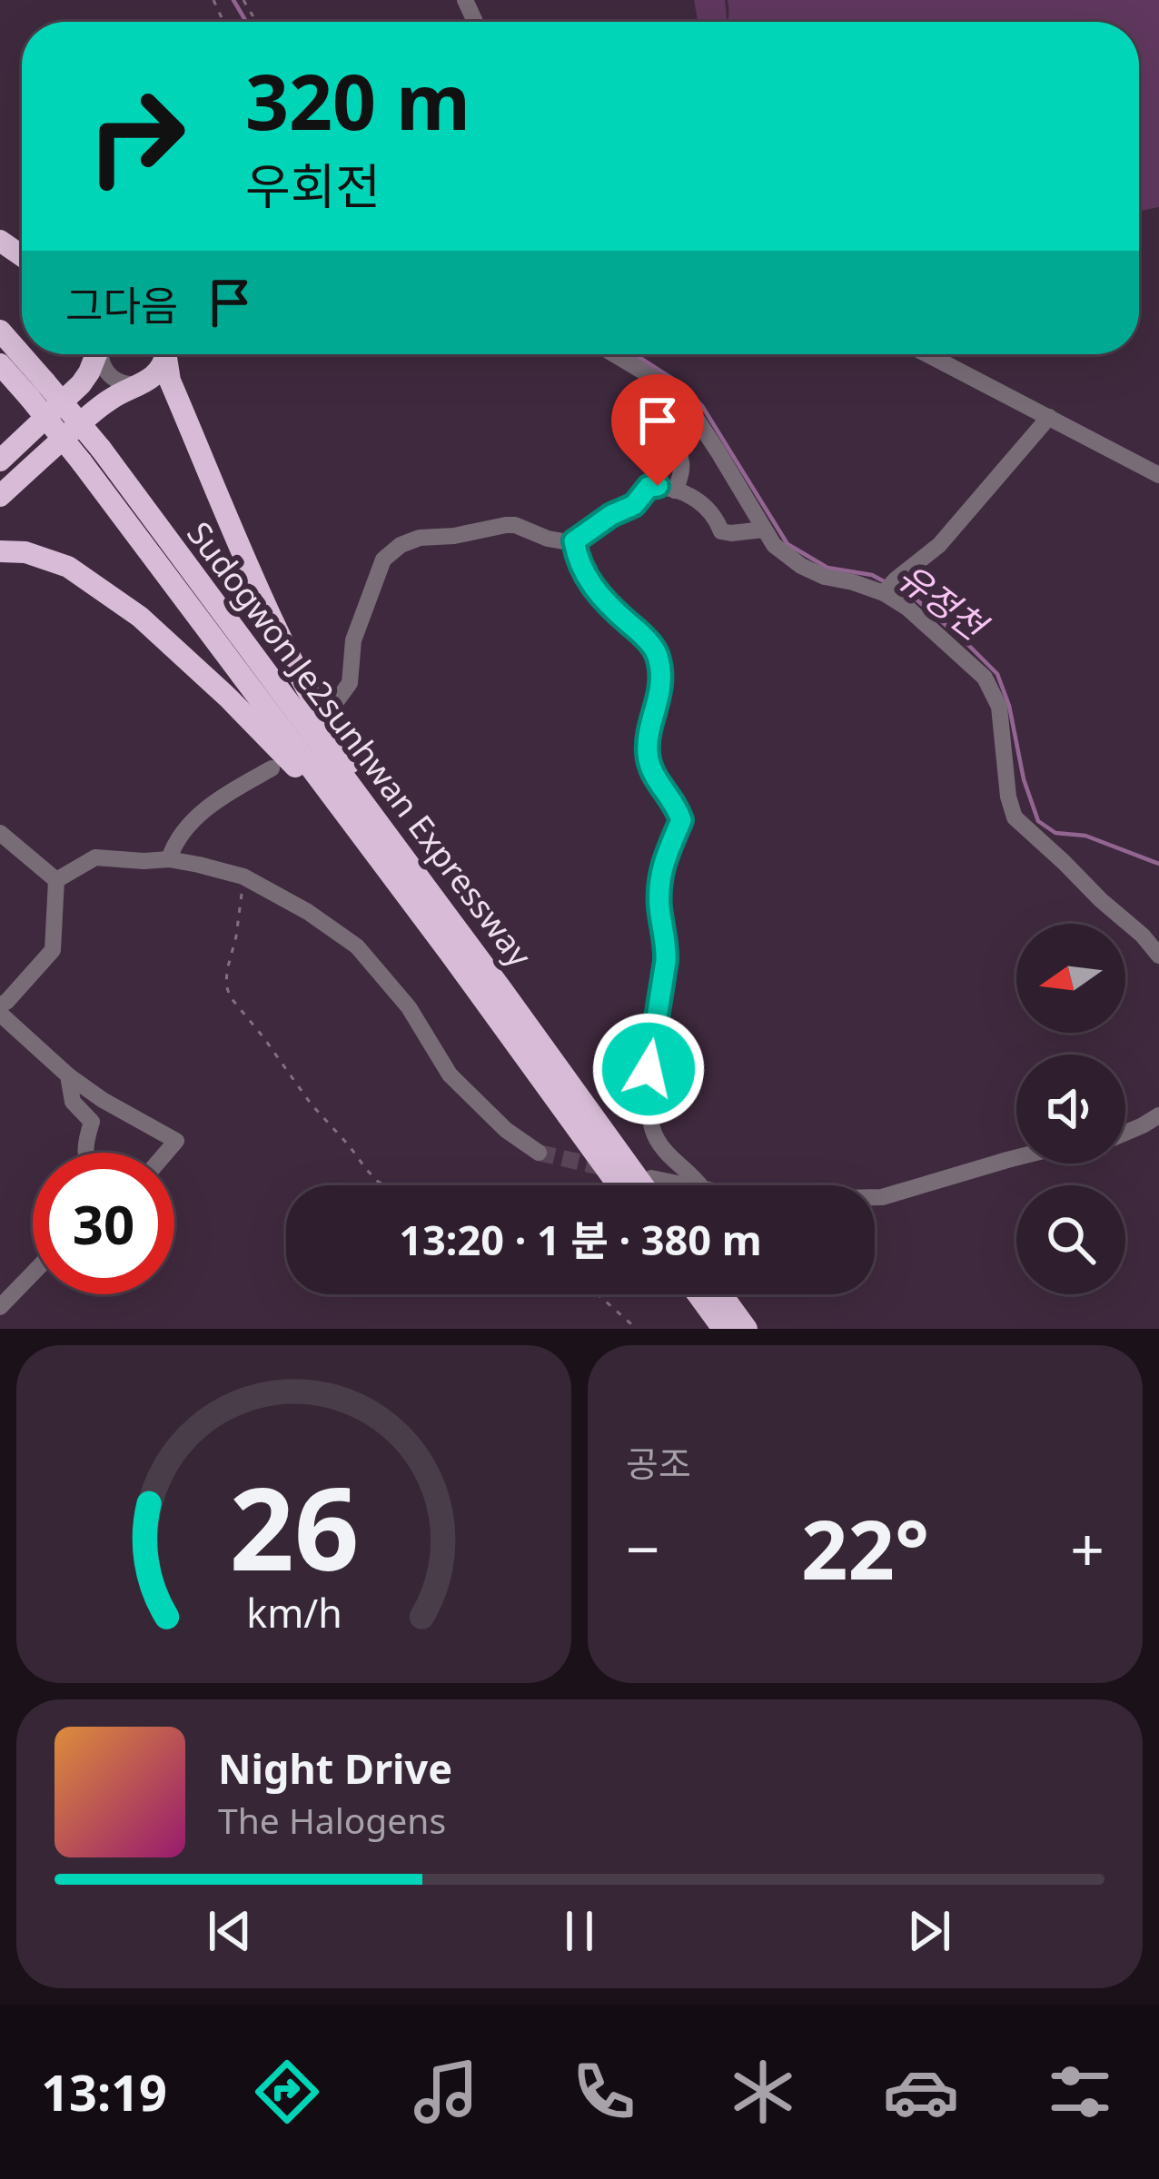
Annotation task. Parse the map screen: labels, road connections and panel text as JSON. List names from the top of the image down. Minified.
{"streets":{"highway":["Sudogwon Je2sunhwan Expressway"]},"water":["유정천"],"north":"left","page":{"turn":["320 m","우회전"],"then":"그다음","limit":"30","trip":"13:20 · 1 분 · 380 m","tile":"공조","heat":["−","22°","+"],"song":["Night Drive","The Halogens"],"tabs":"13:19","gauge":["26","km/h"]}}
